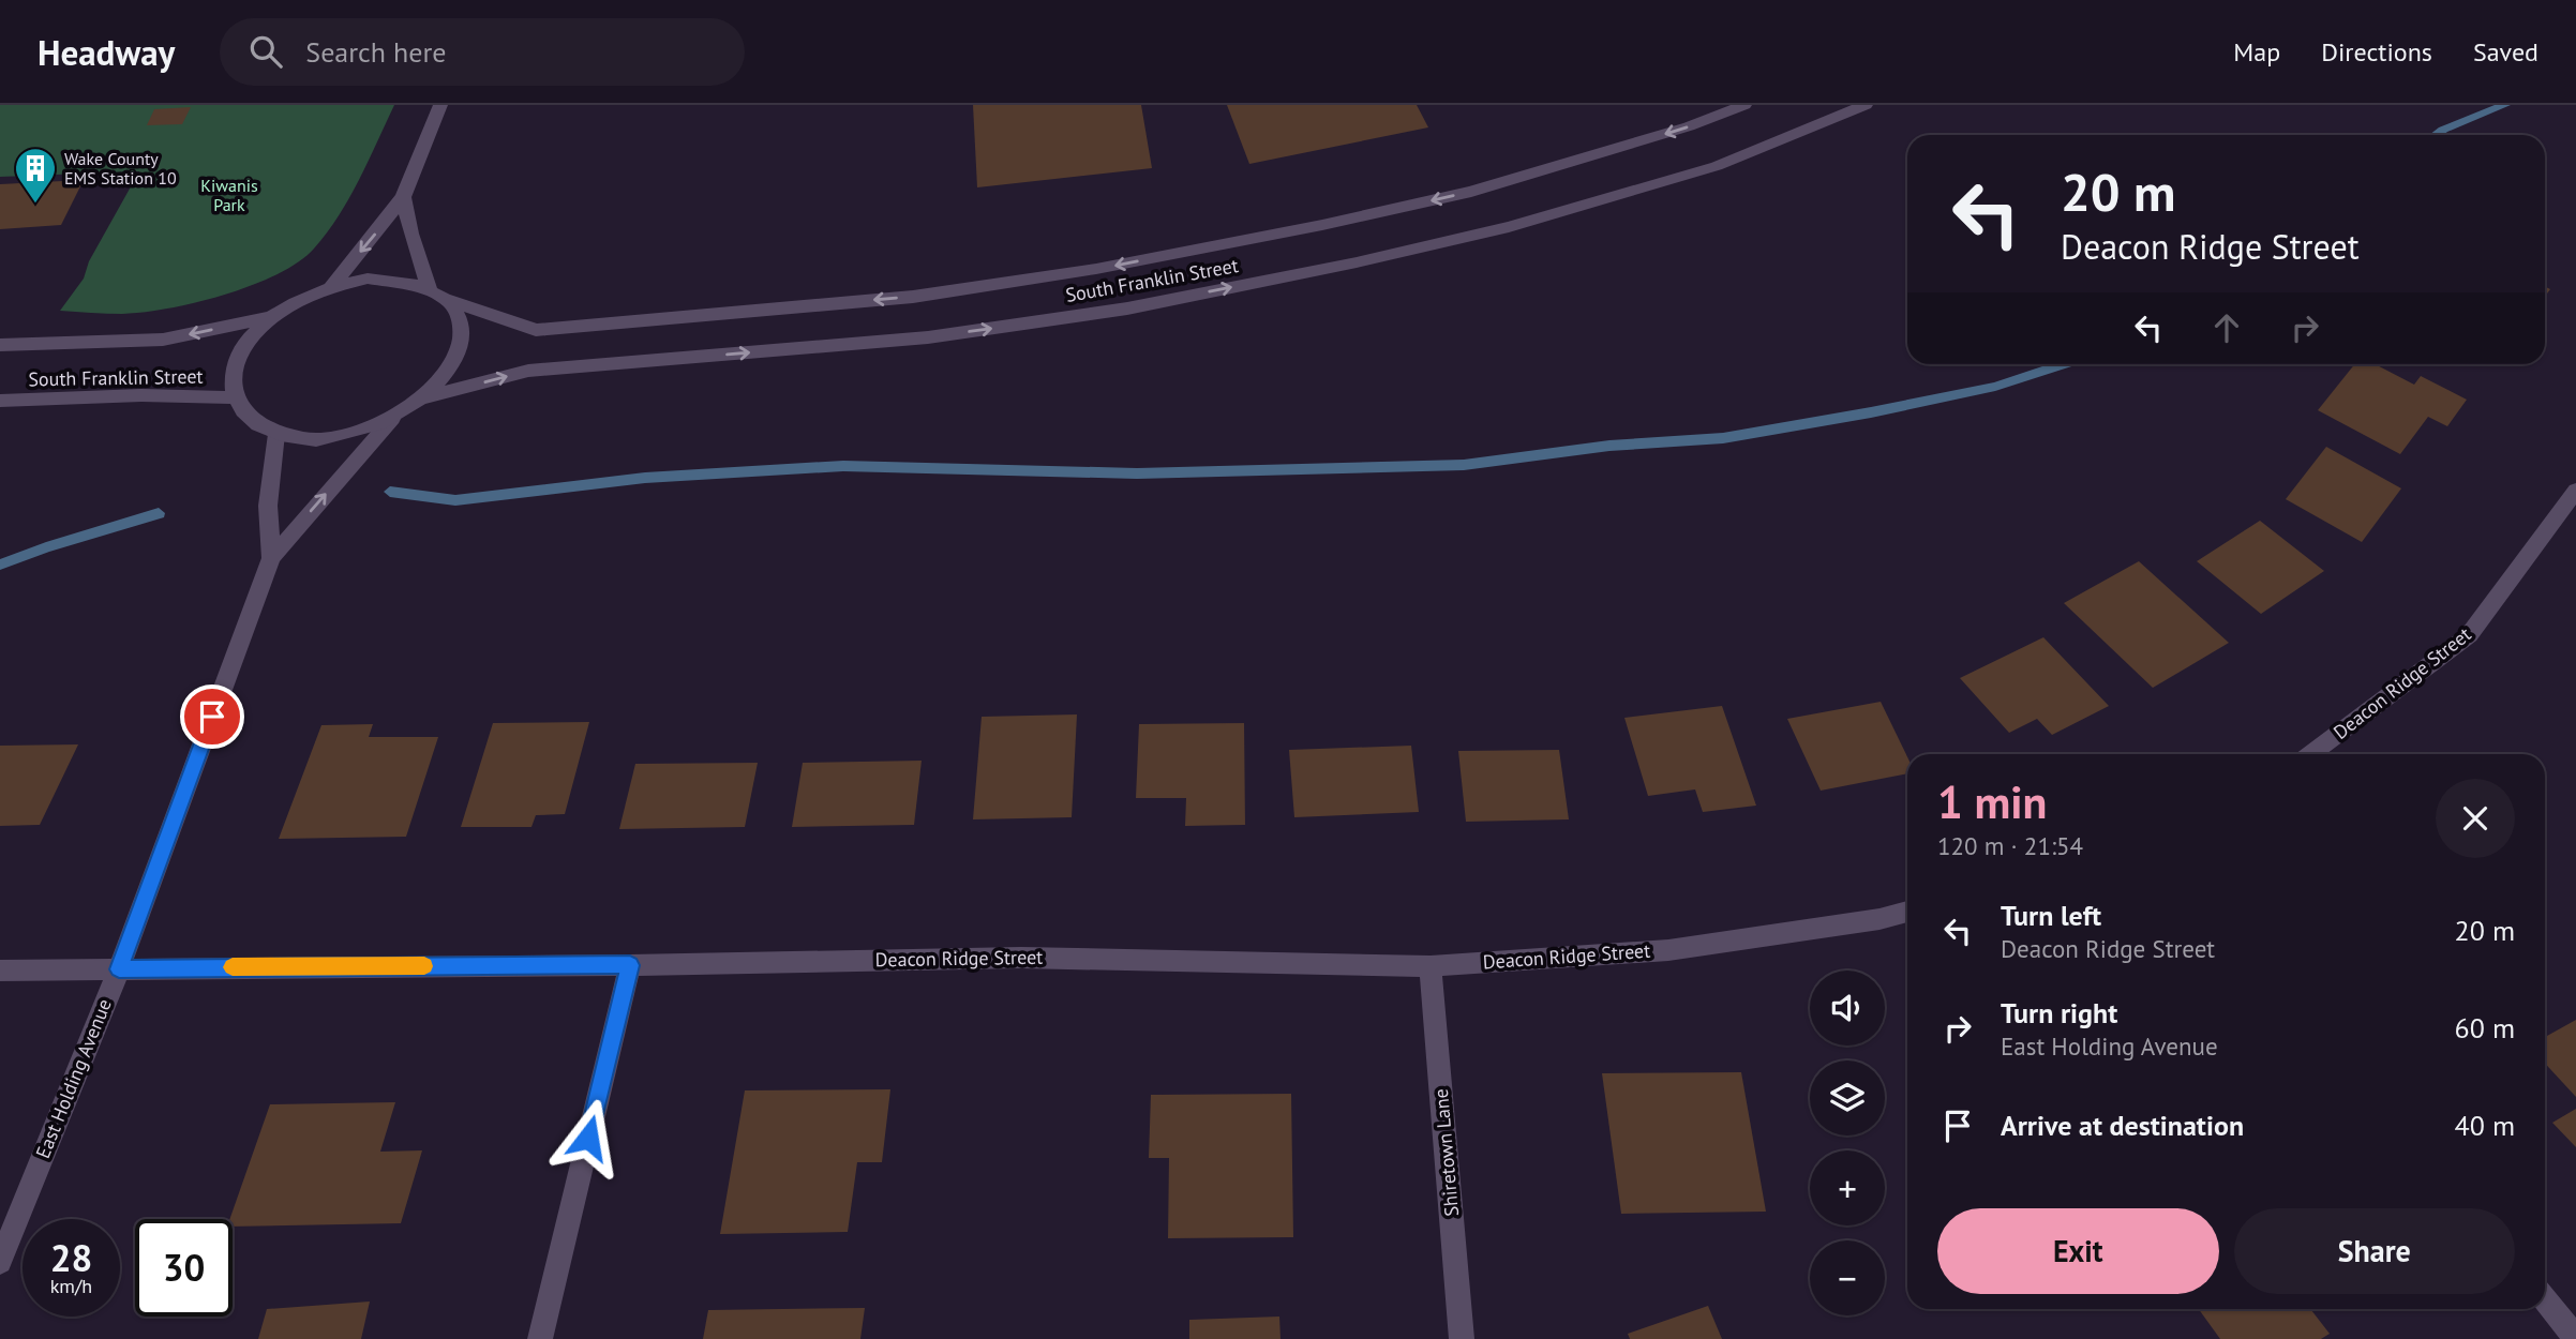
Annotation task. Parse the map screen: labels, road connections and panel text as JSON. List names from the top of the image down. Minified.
{"streets":{"street":["South Franklin Street","Deacon Ridge Street","East Holding Avenue","Shiretown Lane"]},"crossings":[["South Franklin Street","East Holding Avenue"],["Deacon Ridge Street","East Holding Avenue"],["Deacon Ridge Street","Shiretown Lane"]],"parks":["Kiwanis Park"],"places":{"building":["Wake County EMS Station 10"]},"page":{"header":"Headway","search":"Search here","nav":["Map","Directions","Saved"],"turn":["20 m","Deacon Ridge Street"],"heading":["1 min","120 m · 21:54"],"list":[{"name":"Turn left","note":"Deacon Ridge Street","value":"20 m"},{"name":"Turn right","note":"East Holding Avenue","value":"60 m"},{"name":"Arrive at destination","value":"40 m"}],"map_buttons":["+","−"],"buttons":["Exit","Share"],"speed":"28 km/h","limit":"30"}}
